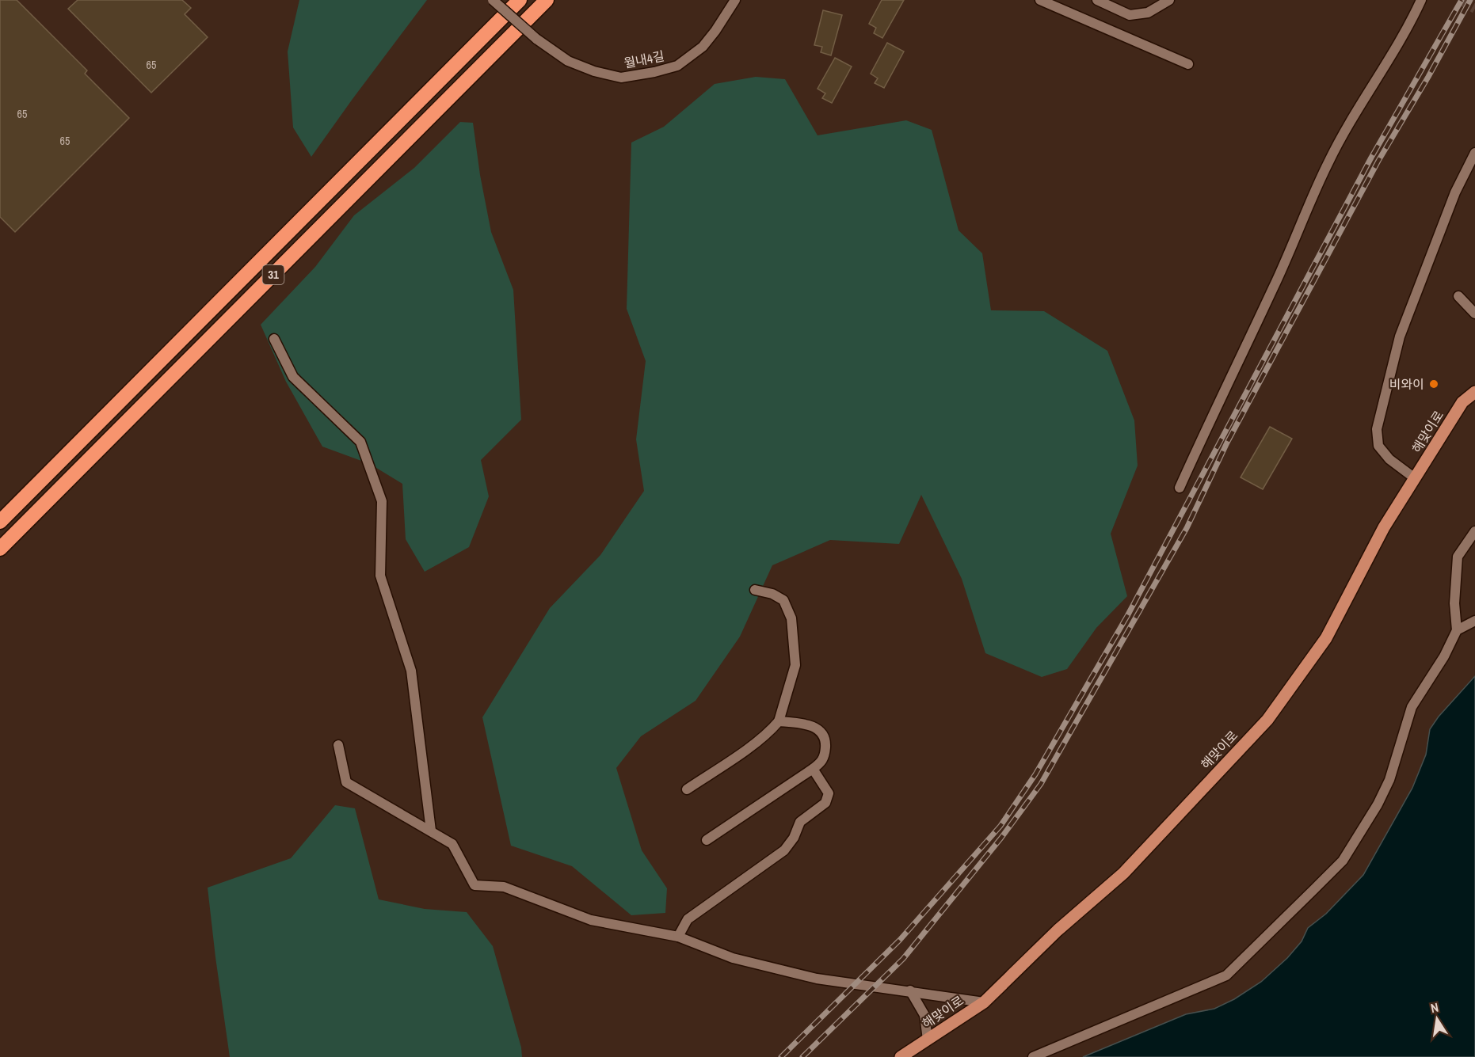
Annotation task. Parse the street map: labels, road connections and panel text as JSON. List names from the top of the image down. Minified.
{"streets":{"highway":["31"],"main road":["해맞이로"],"street":["월내4길"]},"places":["비와이"],"house_numbers":["65","65","65"],"north":"top"}
